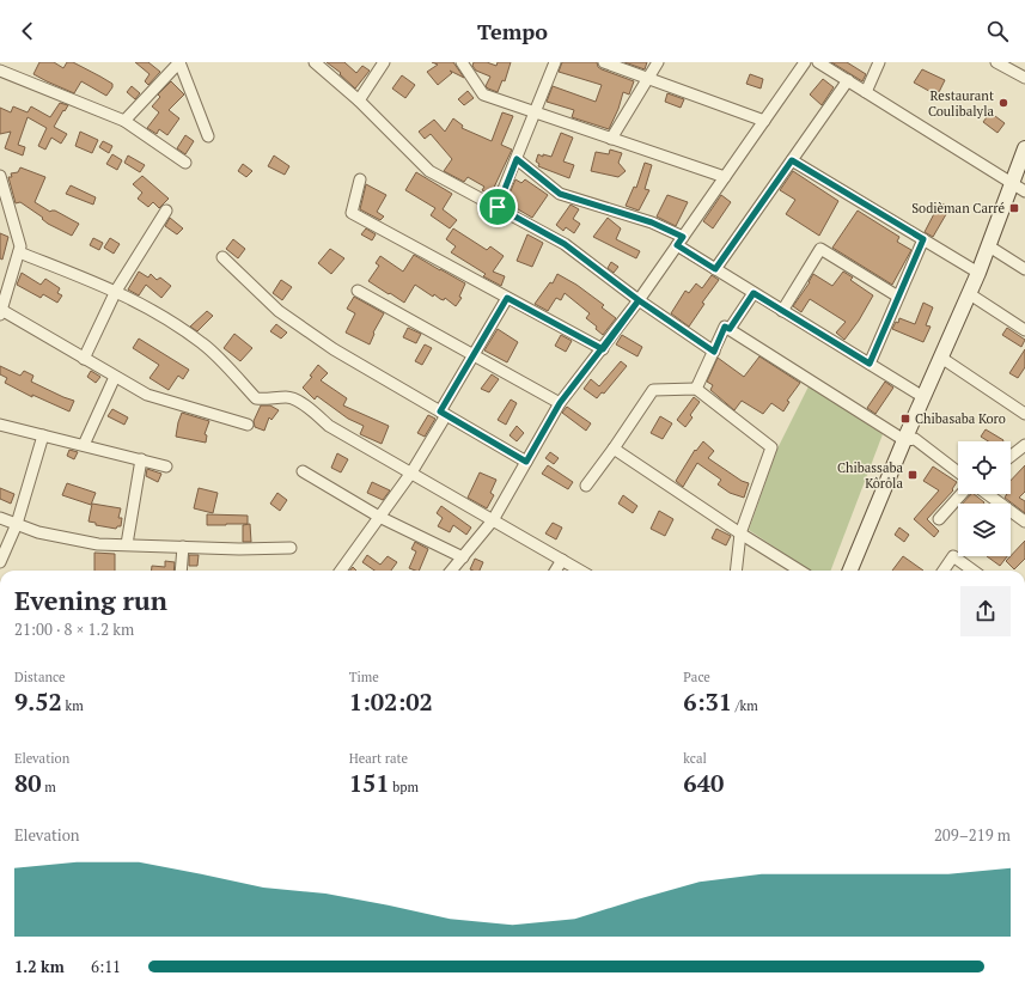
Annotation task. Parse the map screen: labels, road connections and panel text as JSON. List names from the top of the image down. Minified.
{"places":{"other":["Restaurant Coulibalyla"],"transit":["Sodièman Carré","Chibasaba Koro","Chibassaba Kôrôla"]},"page":{"header":"Tempo","heading":["Evening run","21:00 · 8 × 1.2 km"],"stats":[["Distance","9.52 km"],["Time","1:02:02"],["Pace","6:31 /km"],["Elevation","80 m"],["Heart rate","151 bpm"],["kcal","640"]],"chart":["Elevation","209–219 m"],"list":[{"name":"1.2 km","note":"6:11"}]}}
